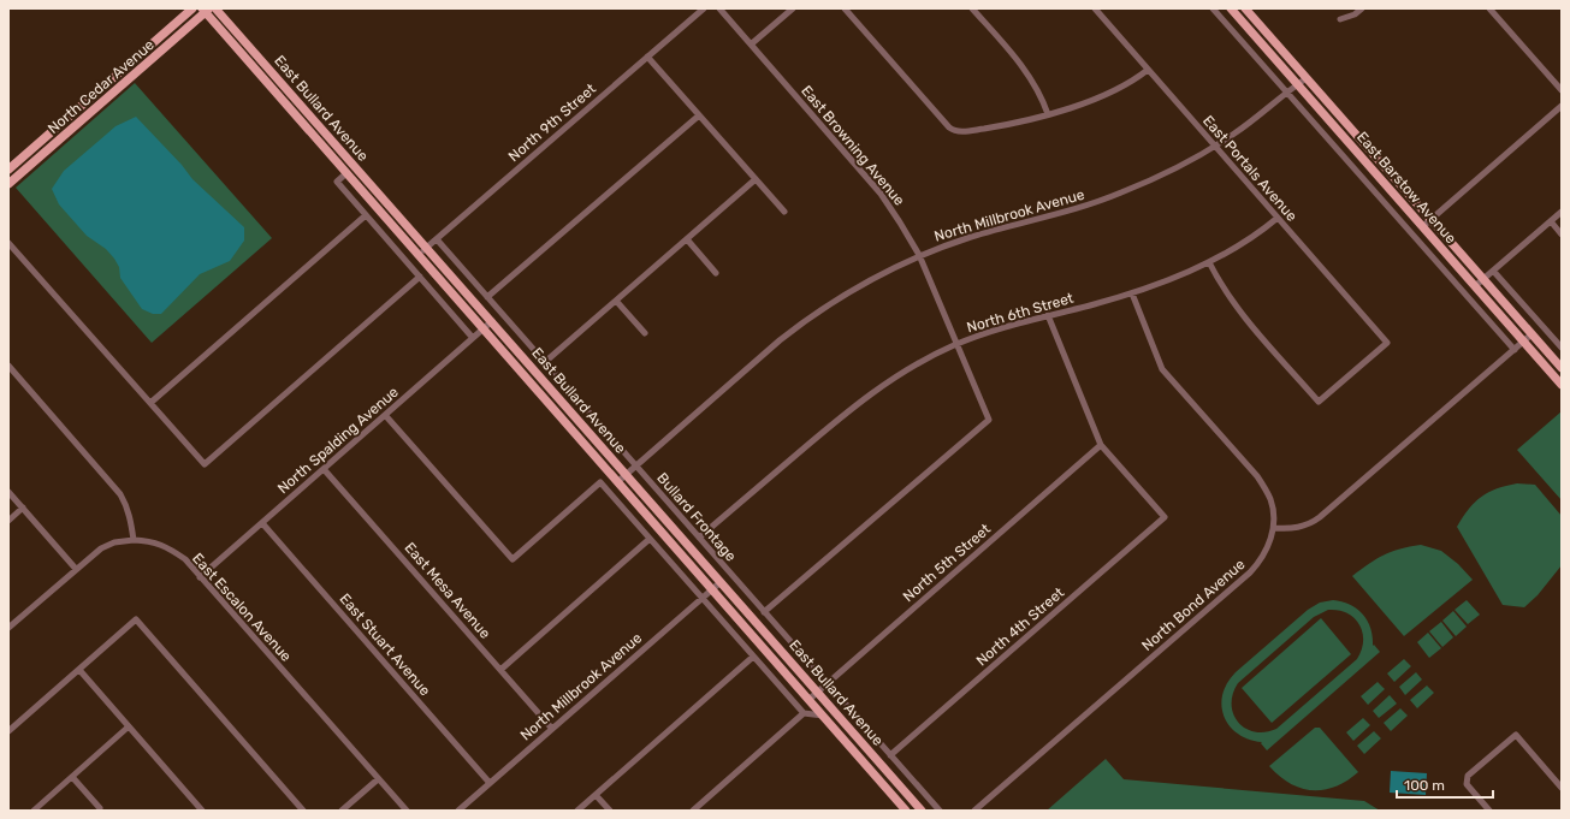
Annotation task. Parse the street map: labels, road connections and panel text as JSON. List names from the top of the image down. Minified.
{"streets":{"main road":["North Cedar Avenue","East Bullard Avenue","East Barstow Avenue"],"street":["North 9th Street","East Browning Avenue","East Portals Avenue","North Millbrook Avenue","North 6th Street","North Spalding Avenue","Bullard Frontage","North 5th Street","East Mesa Avenue","North Bond Avenue","East Escalon Avenue","North 4th Street","East Stuart Avenue"]},"crossings":[["North Cedar Avenue","East Bullard Avenue"],["East Bullard Avenue","North 9th Street"],["East Bullard Avenue","North Millbrook Avenue"],["East Bullard Avenue","North Spalding Avenue"],["East Bullard Avenue","North 5th Street"],["North 9th Street","Bullard Frontage"],["East Browning Avenue","North Millbrook Avenue"],["East Browning Avenue","North 6th Street"],["East Browning Avenue","Bullard Frontage"],["East Portals Avenue","North Millbrook Avenue"],["East Portals Avenue","North 6th Street"],["East Barstow Avenue","North Millbrook Avenue"],["North Millbrook Avenue","Bullard Frontage"],["North Millbrook Avenue","East Mesa Avenue"],["North Millbrook Avenue","East Stuart Avenue"],["North 6th Street","Bullard Frontage"],["North Spalding Avenue","East Mesa Avenue"],["North Spalding Avenue","East Escalon Avenue"],["North Spalding Avenue","East Stuart Avenue"],["Bullard Frontage","North 5th Street"],["Bullard Frontage","North 4th Street"],["North 5th Street","North 4th Street"]],"scale_bar":"100 m"}
